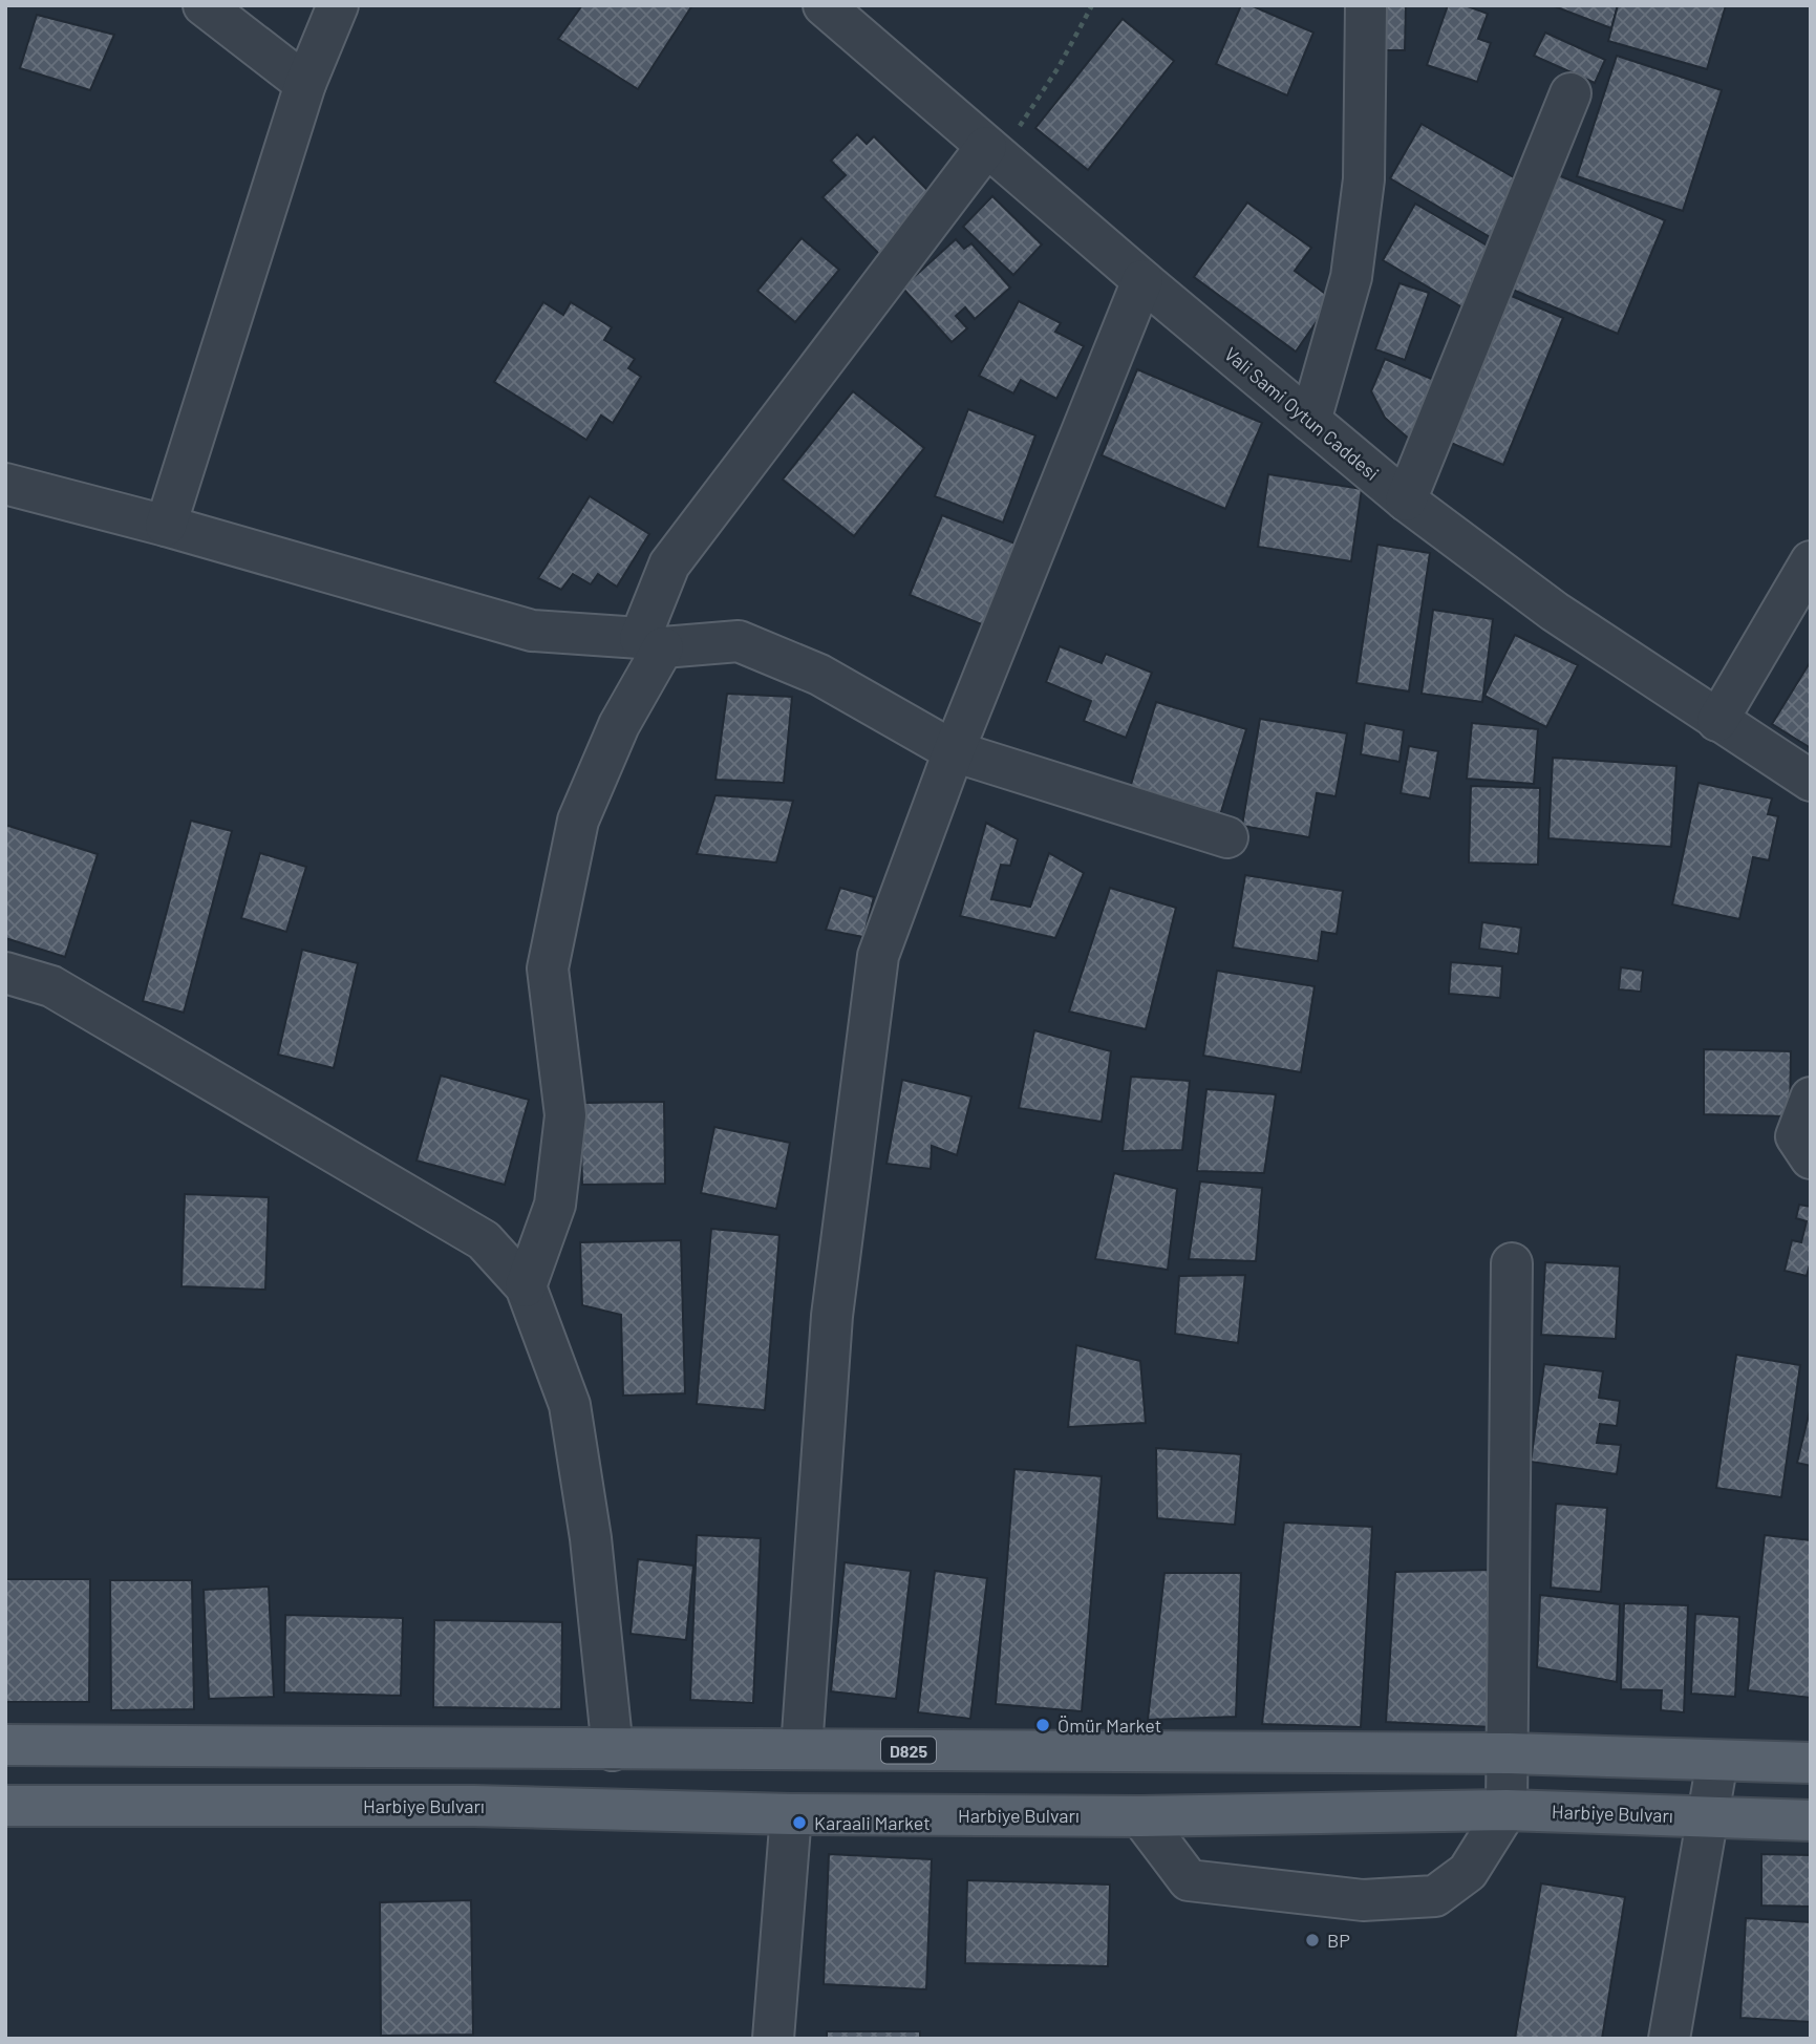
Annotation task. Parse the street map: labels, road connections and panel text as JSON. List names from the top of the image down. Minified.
{"streets":{"main road":["D825","Harbiye Bulvarı"],"street":["Vali Sami Oytun Caddesi"]},"places":["Ömür Market","Karaali Market","BP"]}
